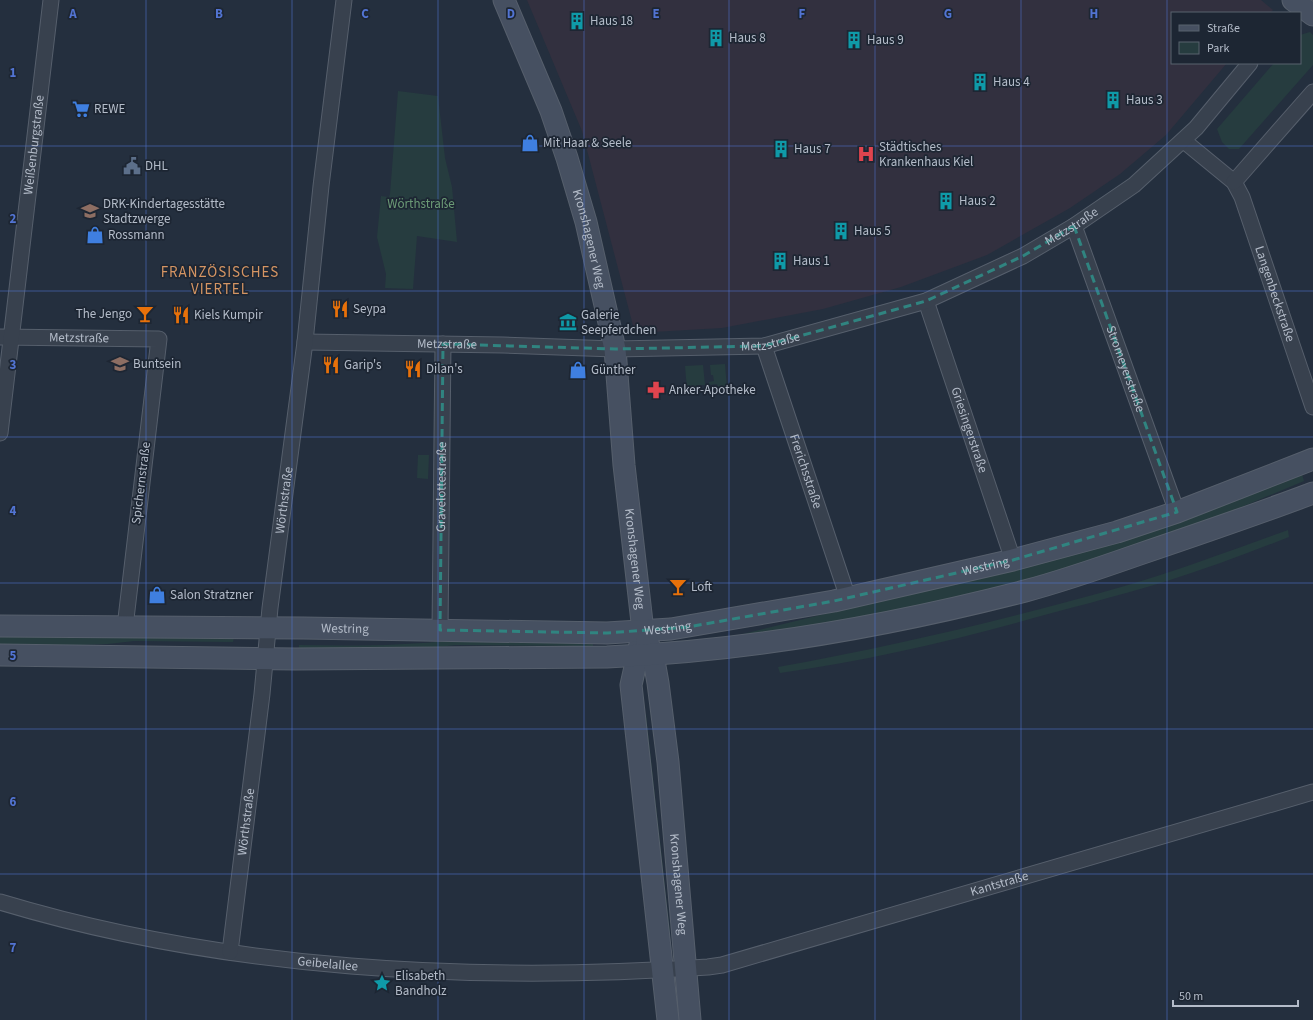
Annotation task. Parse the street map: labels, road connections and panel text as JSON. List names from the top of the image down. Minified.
{"streets":{"main road":["Kronshagener Weg","Westring"],"street":["Weißenburgstraße","Metzstraße","Langenbeckstraße","Stromeyerstraße","Griesingerstraße","Frerichsstraße","Spichernstraße","Gravelottestraße","Wörthstraße","Kantstraße","Geibelallee"]},"crossings":[["Weißenburgstraße","Metzstraße"],["Metzstraße","Kronshagener Weg"],["Metzstraße","Stromeyerstraße"],["Metzstraße","Griesingerstraße"],["Metzstraße","Frerichsstraße"],["Metzstraße","Spichernstraße"],["Metzstraße","Gravelottestraße"],["Metzstraße","Wörthstraße"],["Kronshagener Weg","Westring"],["Kronshagener Weg","Kantstraße"],["Kronshagener Weg","Geibelallee"],["Stromeyerstraße","Westring"],["Griesingerstraße","Westring"],["Frerichsstraße","Westring"],["Spichernstraße","Westring"],["Gravelottestraße","Westring"],["Wörthstraße","Westring"],["Wörthstraße","Geibelallee"],["Kantstraße","Geibelallee"]],"districts":["FRANZÖSISCHES VIERTEL"],"parks":["Wörthstraße"],"places":{"building":["Haus 18","Haus 8","Haus 9","Haus 4","Haus 3","Haus 7","Haus 2","Haus 5","Haus 1"],"supermarket":["REWE"],"shop":["Mit Haar & Seele","Rossmann","Günther","Salon Stratzner"],"hospital":["Städtisches Krankenhaus Kiel"],"public building":["DHL"],"school or university":["DRK-Kindertagesstätte Stadtzwerge","Buntsein"],"restaurant":["Seypa","Kiels Kumpir","Garip's","Dilan's"],"bar":["The Jengo","Loft"],"museum":["Galerie Seepferdchen"],"pharmacy":["Anker-Apotheke"],"place":["Elisabeth Bandholz"]},"legend":["Straße","Park"],"scale_bar":"50 m","grid":{"columns":["A","B","C","D","E","F","G","H"],"rows":["1","2","3","4","5","6","7"]}}
